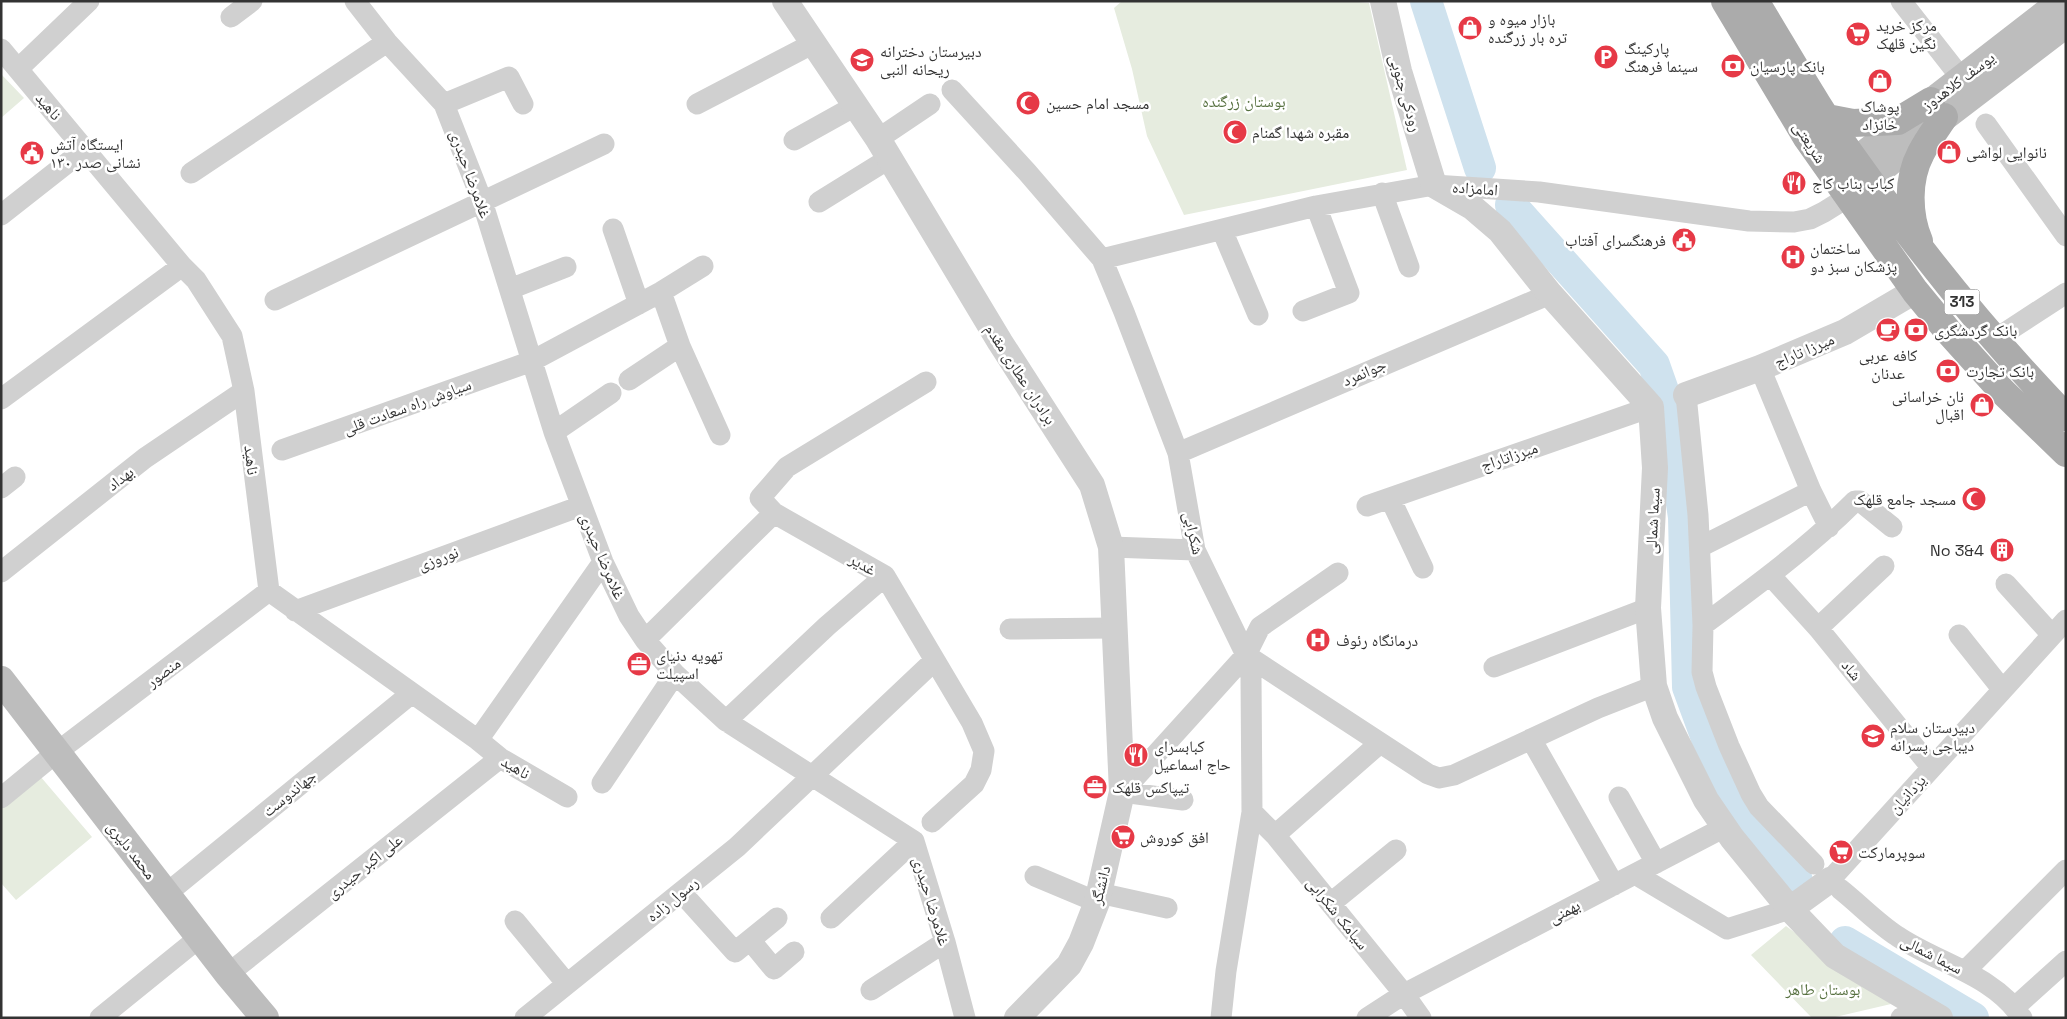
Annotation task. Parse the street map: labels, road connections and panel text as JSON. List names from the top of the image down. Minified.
{"streets":{"main road":["یوسف کلاهدوز","شریعتی","313","محمد دلیری"],"street":["رودکی جنوبی","ناهید","غلامرضا حیدری","امامزاده","میرزا تاراج","جوانمرد","برادران عطاری مقدم","سیاوش راه سعادت قلی","میرزاتاراج","بهداد","سیما شمالی","شکرابی","نوروزی","غدیر","شاد","منصور","جهاندوست","یزدانیان","علی اکبر حیدری","دانشگر","رسول زاده","بهمنی","سیامک شکرابی"]},"crossings":[["یوسف کلاهدوز","شریعتی"],["یوسف کلاهدوز","امامزاده"],["رودکی جنوبی","امامزاده"],["ناهید","بهداد"],["ناهید","نوروزی"],["ناهید","منصور"],["ناهید","جهاندوست"],["ناهید","علی اکبر حیدری"],["شریعتی","امامزاده"],["شریعتی","میرزا تاراج"],["غلامرضا حیدری","سیاوش راه سعادت قلی"],["غلامرضا حیدری","نوروزی"],["غلامرضا حیدری","رسول زاده"],["امامزاده","شکرابی"],["میرزا تاراج","سیما شمالی"],["جوانمرد","شکرابی"],["برادران عطاری مقدم","دانشگر"],["میرزاتاراج","سیما شمالی"],["سیما شمالی","یزدانیان"],["سیما شمالی","بهمنی"],["شکرابی","دانشگر"],["شکرابی","سیامک شکرابی"],["غدیر","رسول زاده"],["شاد","یزدانیان"],["منصور","محمد دلیری"],["جهاندوست","محمد دلیری"],["محمد دلیری","علی اکبر حیدری"],["بهمنی","سیامک شکرابی"]],"parks":["بوستان زرگنده","بوستان طاهر"],"places":{"shop":["بازار میوه و تره بار زرگنده","پوشاک خانزاد","نانوایی لواشی","نان خراسانی اقبال"],"supermarket":["مرکز خرید نگین قلهک","افق کوروش","سوپرمارکت"],"parking":["پارکینگ سینما فرهنگ"],"school or university":["دبیرستان دخترانه ریحانه النبی","دبیرستان سلام دیباجی پسرانه"],"bank":["بانک پارسیان","بانک گردشگری","بانک تجارت"],"mosque":["مسجد امام حسین","مقبره شهدا گمنام","مسجد جامع قلهک"],"public building":["ایستگاه آتش نشانی صدر ۱۳۰","فرهنگسرای آفتاب"],"restaurant":["کباب بناب کاج","کبابسرای حاج اسماعیل"],"hospital":["ساختمان پزشکان سبز دو","درمانگاه رئوف"],"cafe":["کافه عربی عدنان"],"building":["No 3&4"],"office":["تهویه دنیای اسپیلت","تیپاکس قلهک"]}}
